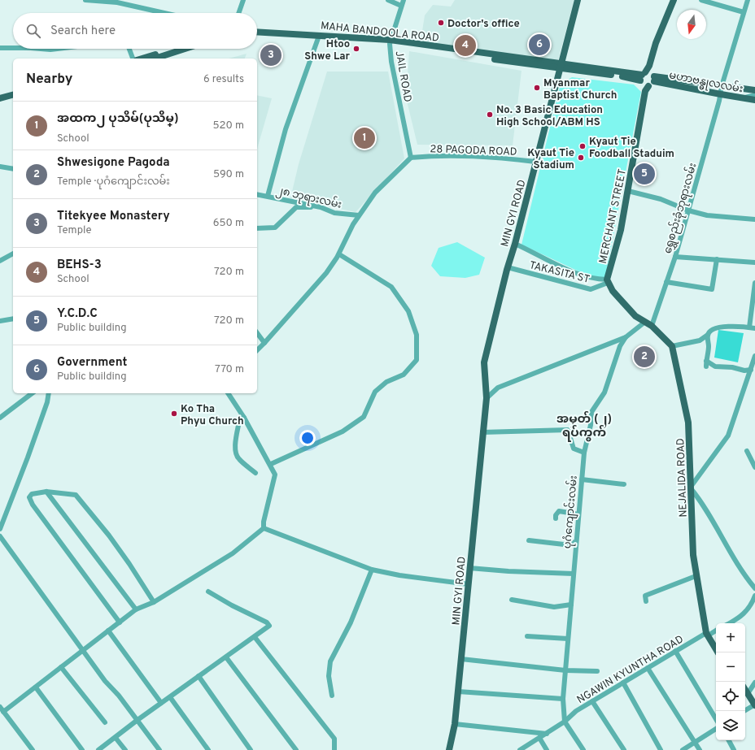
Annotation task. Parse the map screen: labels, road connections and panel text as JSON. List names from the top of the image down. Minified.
{"streets":{"main road":["MAHA BANDOOLA ROAD","မဟာဗန္ဓုလလမ်း","MIN GYI ROAD","MERCHANT STREET","NEJALIDA ROAD"],"street":["JAIL ROAD","28 PAGODA ROAD","၂၈ ဘုရားလမ်း","ရွှေစည်းခုံဘုရားလမ်း","TAKASITA ST","ပုဂံကျောင်းလမ်း","NGAWIN KYUNTHA ROAD"]},"crossings":[["MAHA BANDOOLA ROAD","JAIL ROAD"],["MAHA BANDOOLA ROAD","မဟာဗန္ဓုလလမ်း"],["MAHA BANDOOLA ROAD","MIN GYI ROAD"],["MAHA BANDOOLA ROAD","MERCHANT STREET"],["JAIL ROAD","28 PAGODA ROAD"],["မဟာဗန္ဓုလလမ်း","ရွှေစည်းခုံဘုရားလမ်း"],["မဟာဗန္ဓုလလမ်း","MERCHANT STREET"],["28 PAGODA ROAD","MIN GYI ROAD"],["MIN GYI ROAD","TAKASITA ST"],["MERCHANT STREET","TAKASITA ST"],["NEJALIDA ROAD","NGAWIN KYUNTHA ROAD"],["ပုဂံကျောင်းလမ်း","NGAWIN KYUNTHA ROAD"]],"districts":["အမှတ် (၂) ရပ်ကွက်"],"places":["Doctor's office","Htoo Shwe Lar","Myanmar Baptist Church","No. 3 Basic Education High School/ABM HS","Kyaut Tie Foodball Staduim","Kyaut Tie Stadium","Ko Tha Phyu Church"],"north":"bottom","page":{"search":"Search here","pins":["6","4","3","1","5","2"],"heading":["Nearby","6 results"],"list":[{"mark":"1","name":"အထက၂ ပုသိမ်(ပုသိမ္)","note":"School","value":"520 m"},{"mark":"2","name":"Shwesigone Pagoda","note":"Temple · ပုဂံကျောင်းလမ်း","value":"590 m"},{"mark":"3","name":"Titekyee Monastery","note":"Temple","value":"650 m"},{"mark":"4","name":"BEHS-3","note":"School","value":"720 m"},{"mark":"5","name":"Y.C.D.C","note":"Public building","value":"720 m"},{"mark":"6","name":"Government","note":"Public building","value":"770 m"}],"map_buttons":["+","−"]}}
